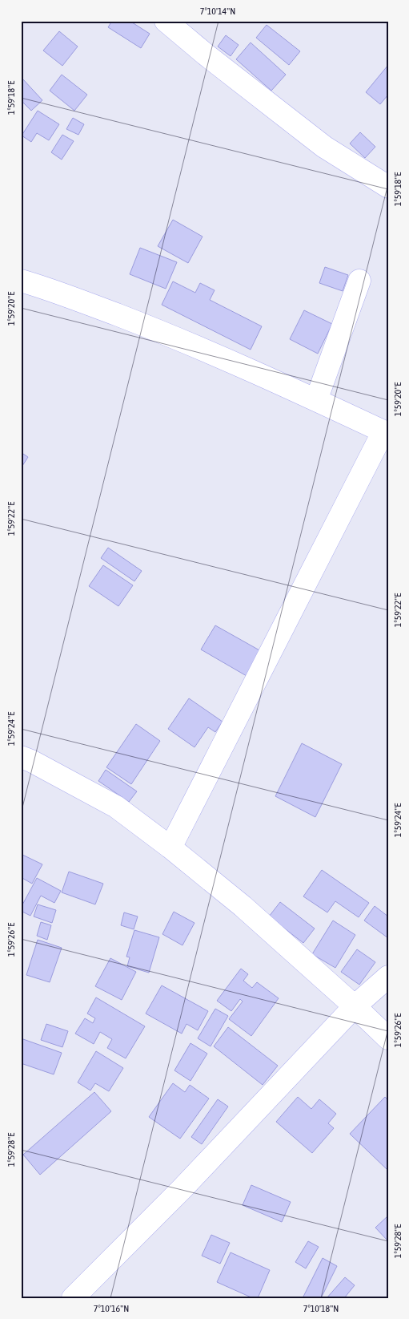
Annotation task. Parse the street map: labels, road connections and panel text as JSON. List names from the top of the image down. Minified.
{"coordinates":["7°10'14\"N","1°59'18\"E","1°59'20\"E","1°59'22\"E","1°59'24\"E","1°59'26\"E","1°59'28\"E","7°10'16\"N","7°10'18\"N"]}
